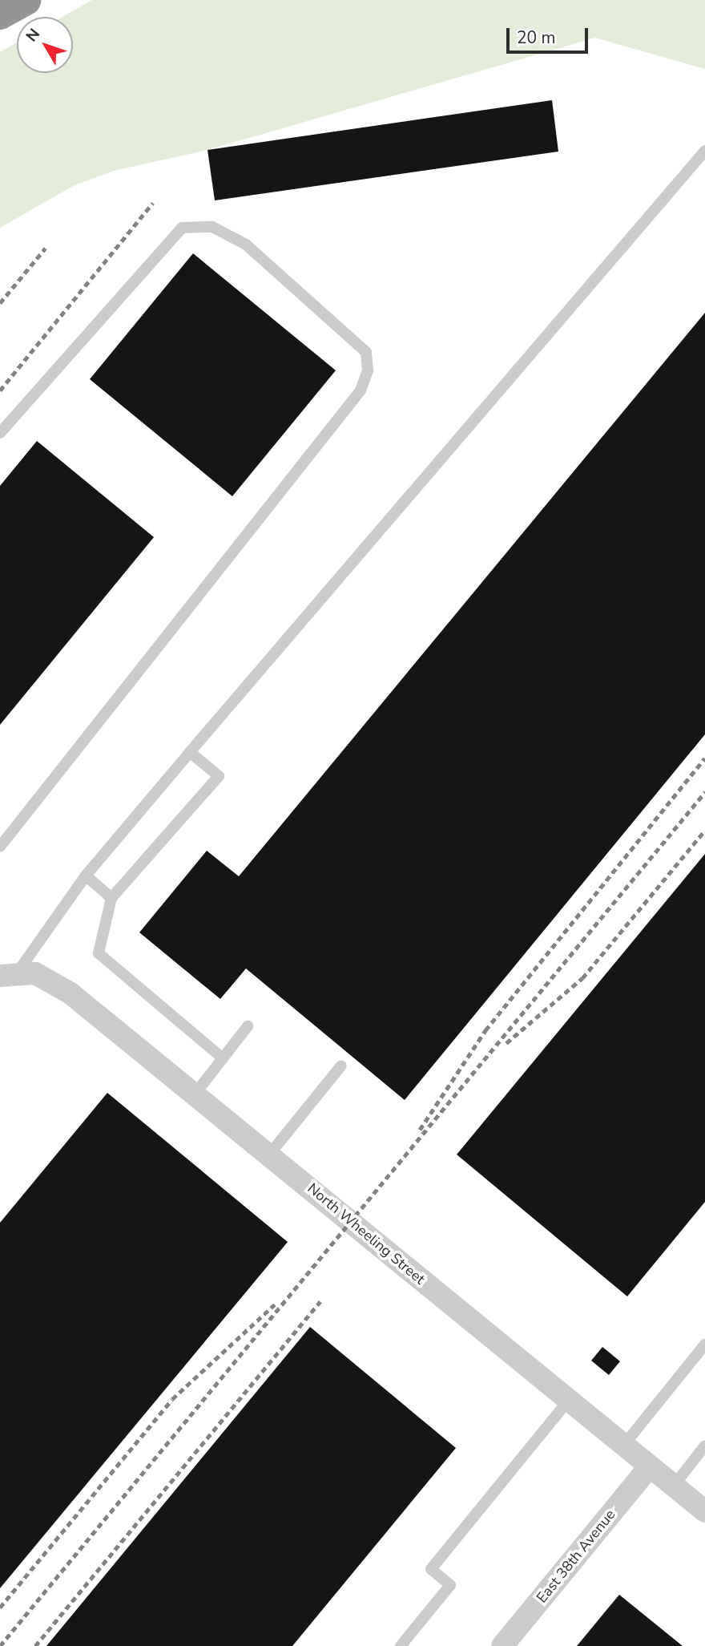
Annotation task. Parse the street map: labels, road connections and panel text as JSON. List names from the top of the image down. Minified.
{"streets":{"street":["North Wheeling Street","East 38th Avenue"]},"crossings":[["North Wheeling Street","East 38th Avenue"]],"scale_bar":"20 m","north":"top left"}
